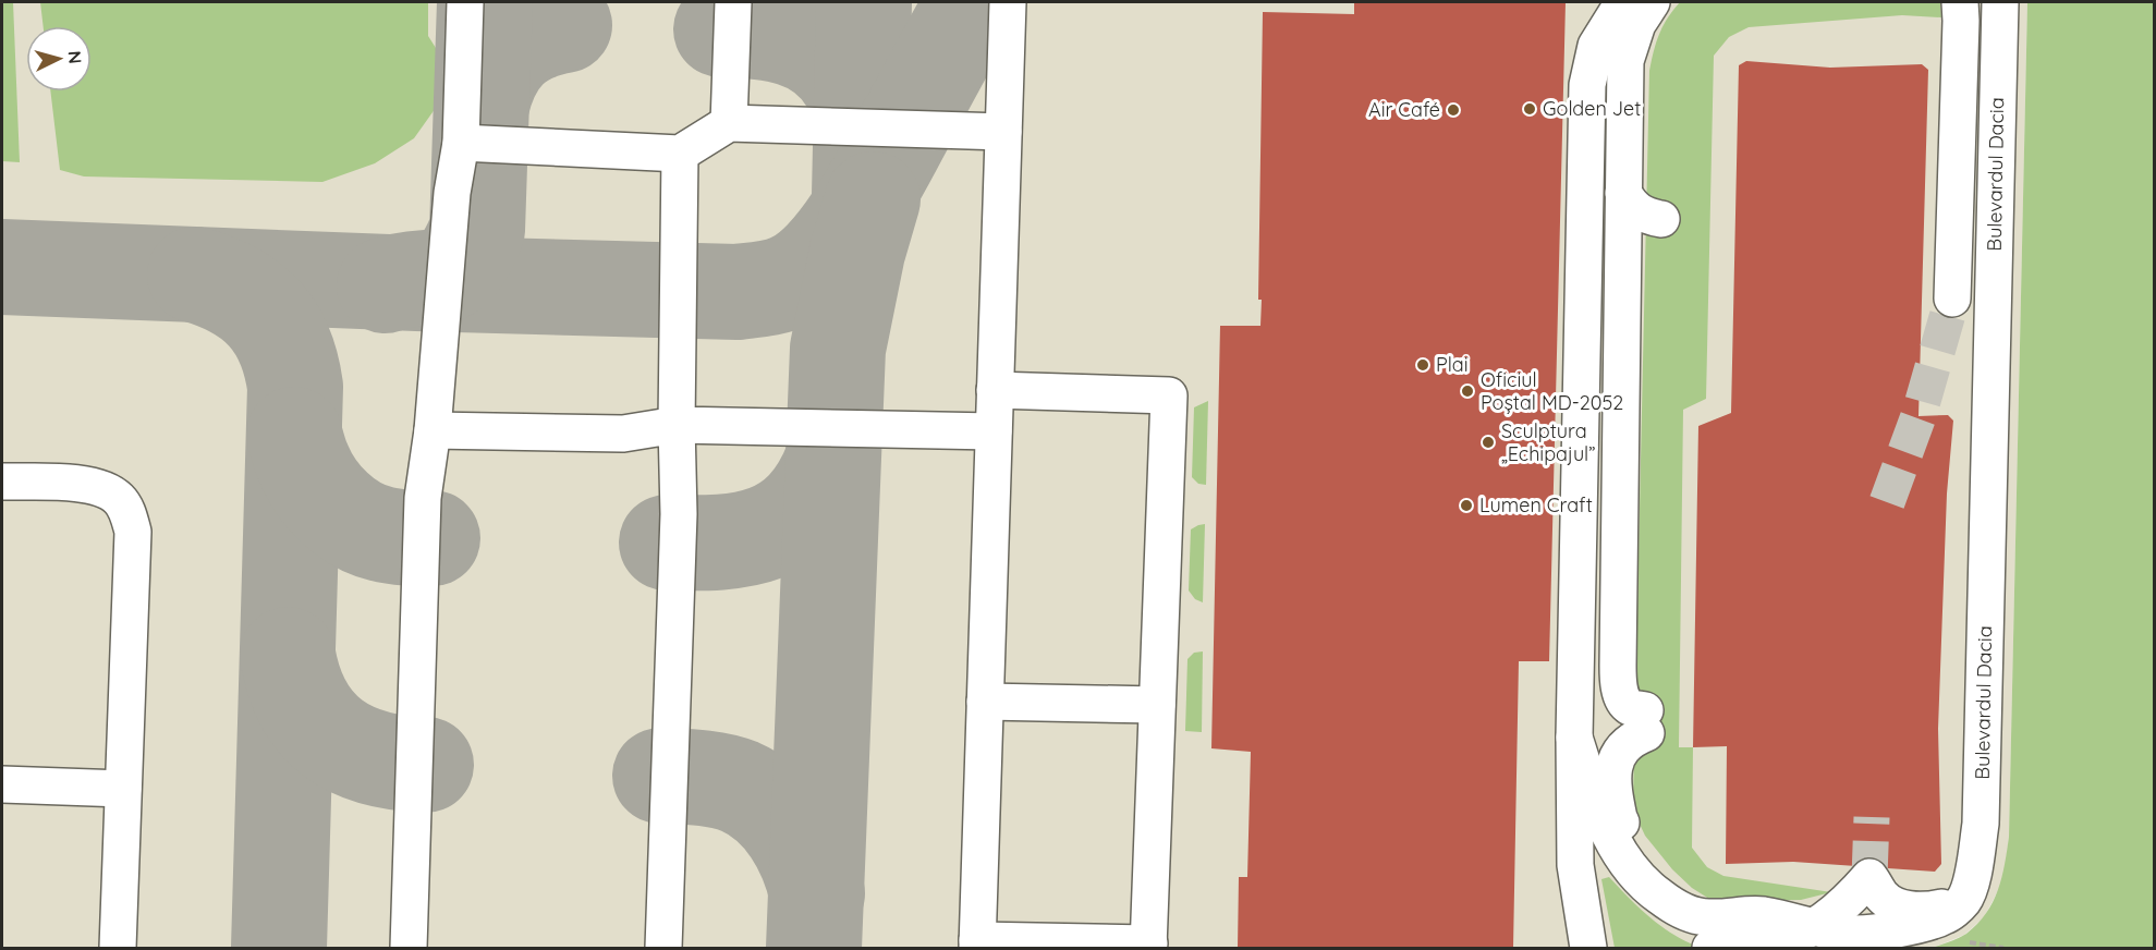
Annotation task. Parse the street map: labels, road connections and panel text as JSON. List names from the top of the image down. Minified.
{"streets":{"lane":["Bulevardul Dacia"]},"places":["Golden Jet","Air Café","Plai","Oficiul Poștal MD-2052","Sculptura „Echipajul”","Lumen Craft"],"north":"right"}
